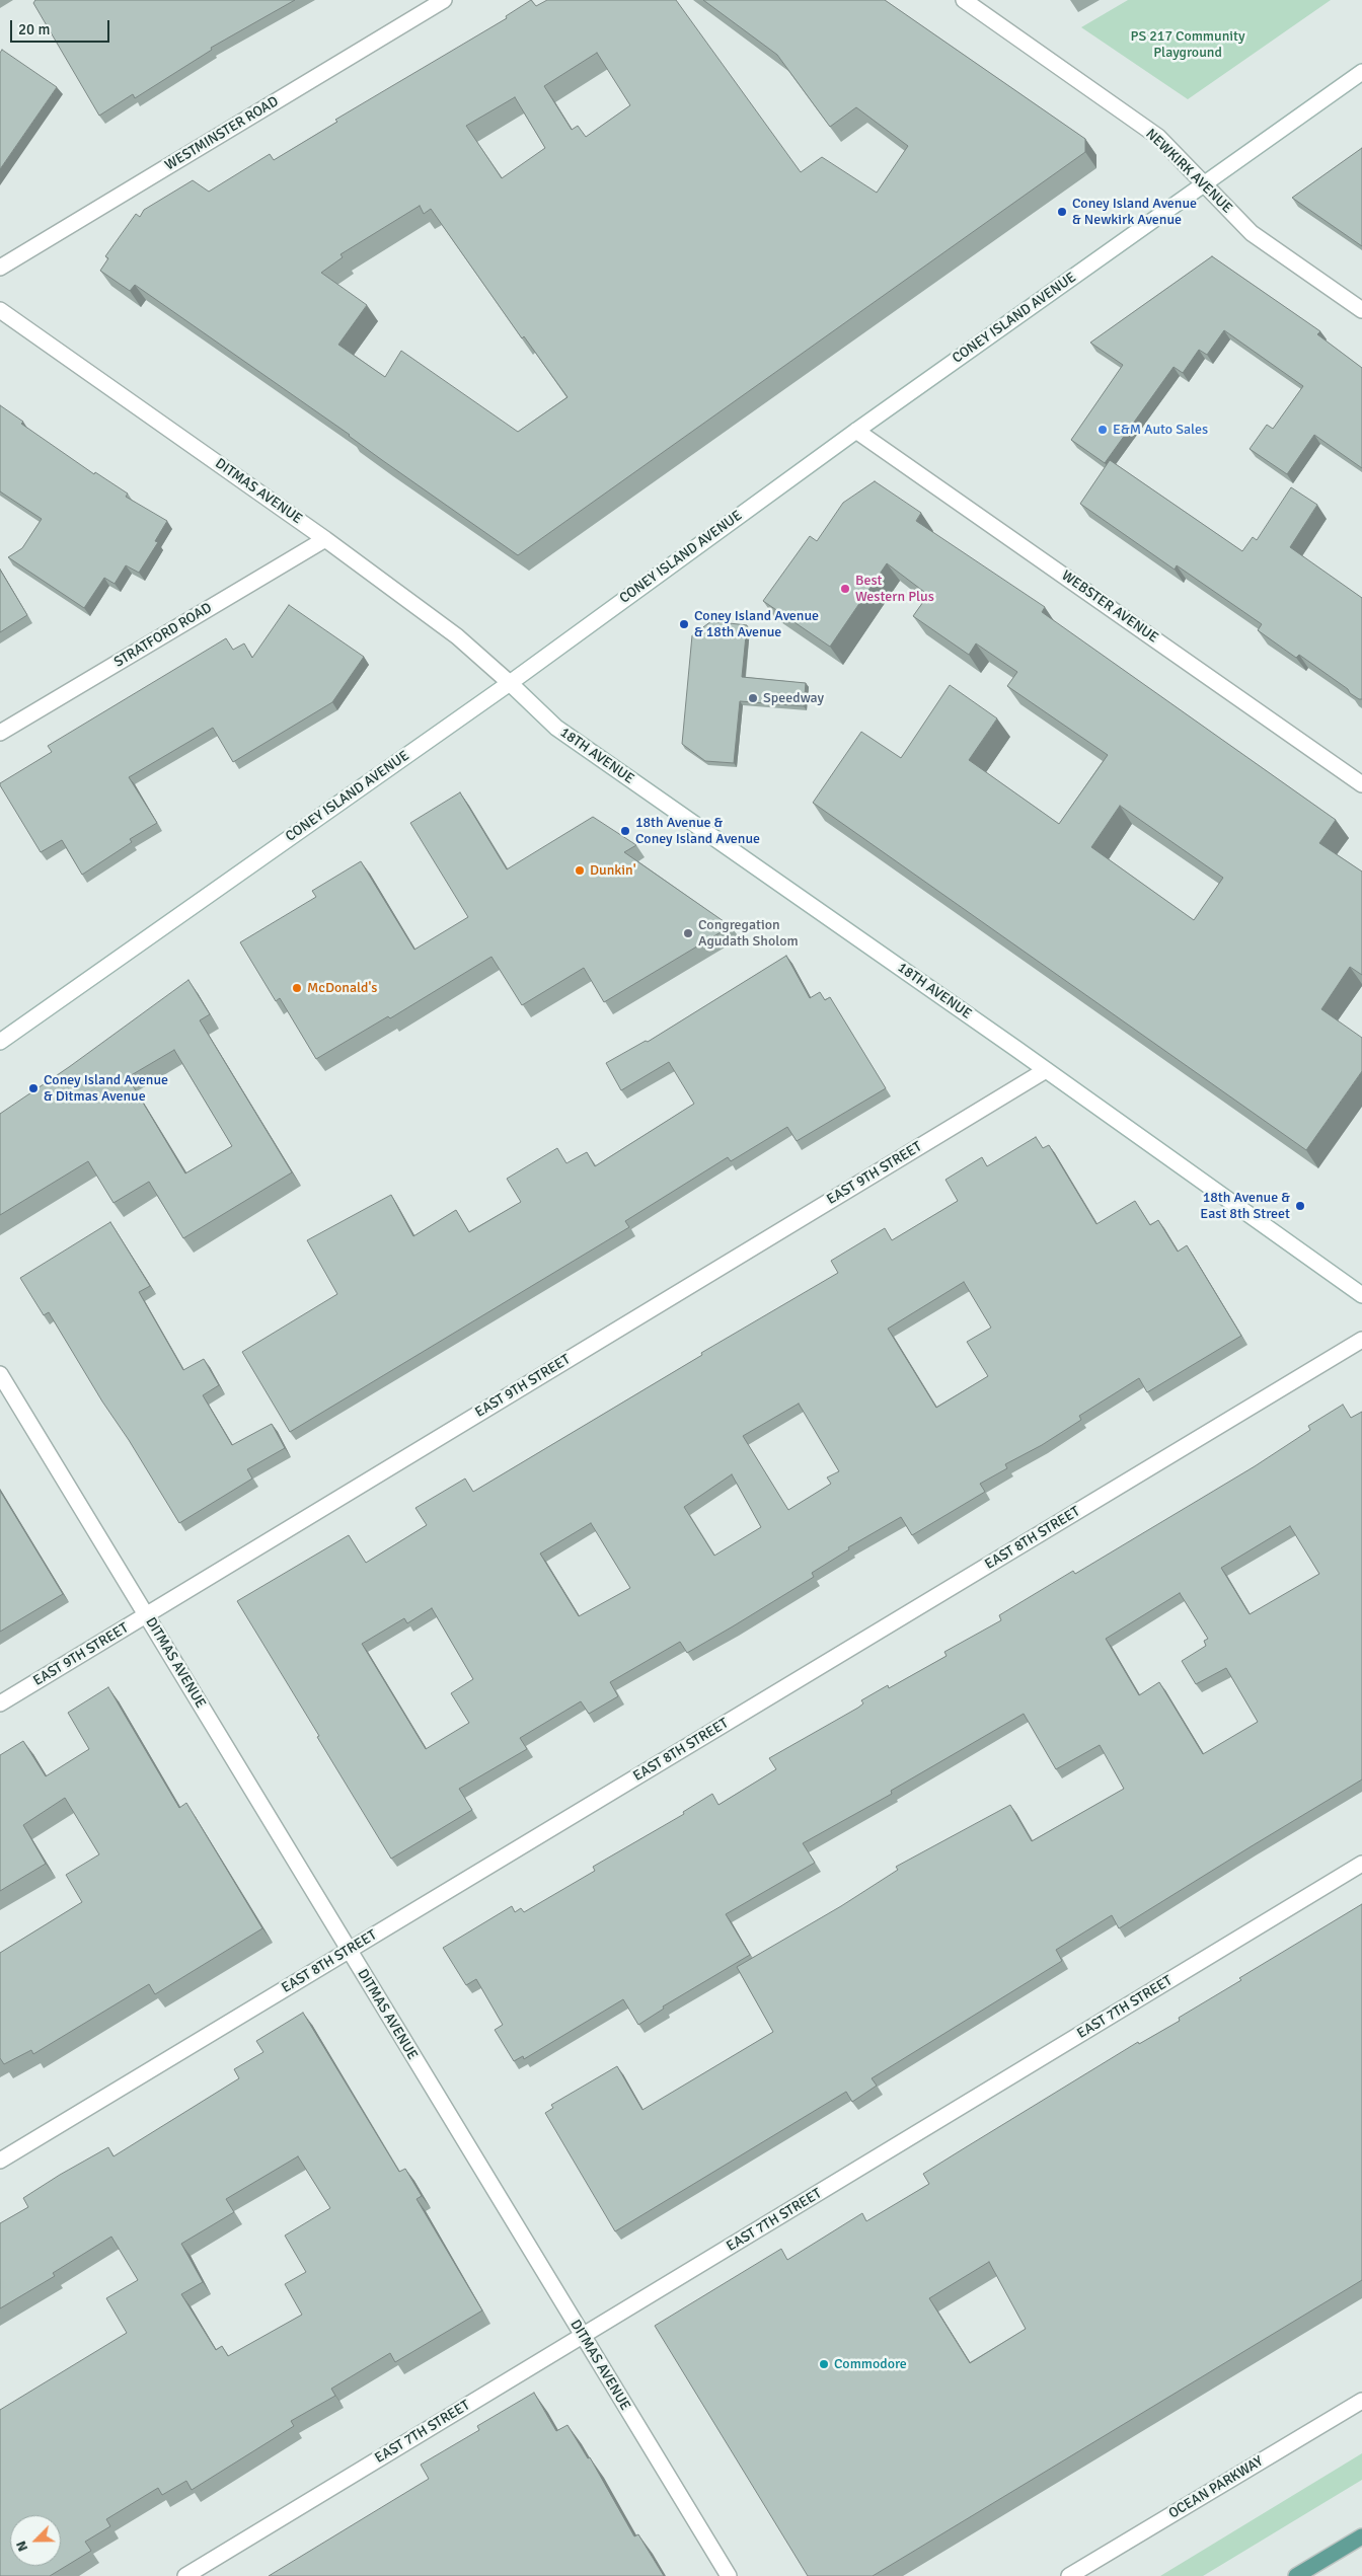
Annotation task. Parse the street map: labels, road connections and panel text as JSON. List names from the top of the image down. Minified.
{"streets":{"street":["WESTMINSTER ROAD","NEWKIRK AVENUE","CONEY ISLAND AVENUE","DITMAS AVENUE","WEBSTER AVENUE","STRATFORD ROAD","18TH AVENUE","EAST 9TH STREET","EAST 8TH STREET","EAST 7TH STREET","OCEAN PARKWAY"]},"crossings":[["NEWKIRK AVENUE","CONEY ISLAND AVENUE"],["CONEY ISLAND AVENUE","DITMAS AVENUE"],["CONEY ISLAND AVENUE","WEBSTER AVENUE"],["CONEY ISLAND AVENUE","18TH AVENUE"],["DITMAS AVENUE","STRATFORD ROAD"],["DITMAS AVENUE","18TH AVENUE"],["DITMAS AVENUE","EAST 9TH STREET"],["DITMAS AVENUE","EAST 8TH STREET"],["DITMAS AVENUE","EAST 7TH STREET"],["18TH AVENUE","EAST 9TH STREET"]],"parks":["PS 217 Community Playground"],"places":["Coney Island Avenue & Newkirk Avenue","E&M Auto Sales","Best Western Plus","Coney Island Avenue & 18th Avenue","Speedway","18th Avenue & Coney Island Avenue","Dunkin'","Congregation Agudath Sholom","McDonald's","Coney Island Avenue & Ditmas Avenue","18th Avenue & East 8th Street","Commodore"],"scale_bar":"20 m","north":"bottom left"}
